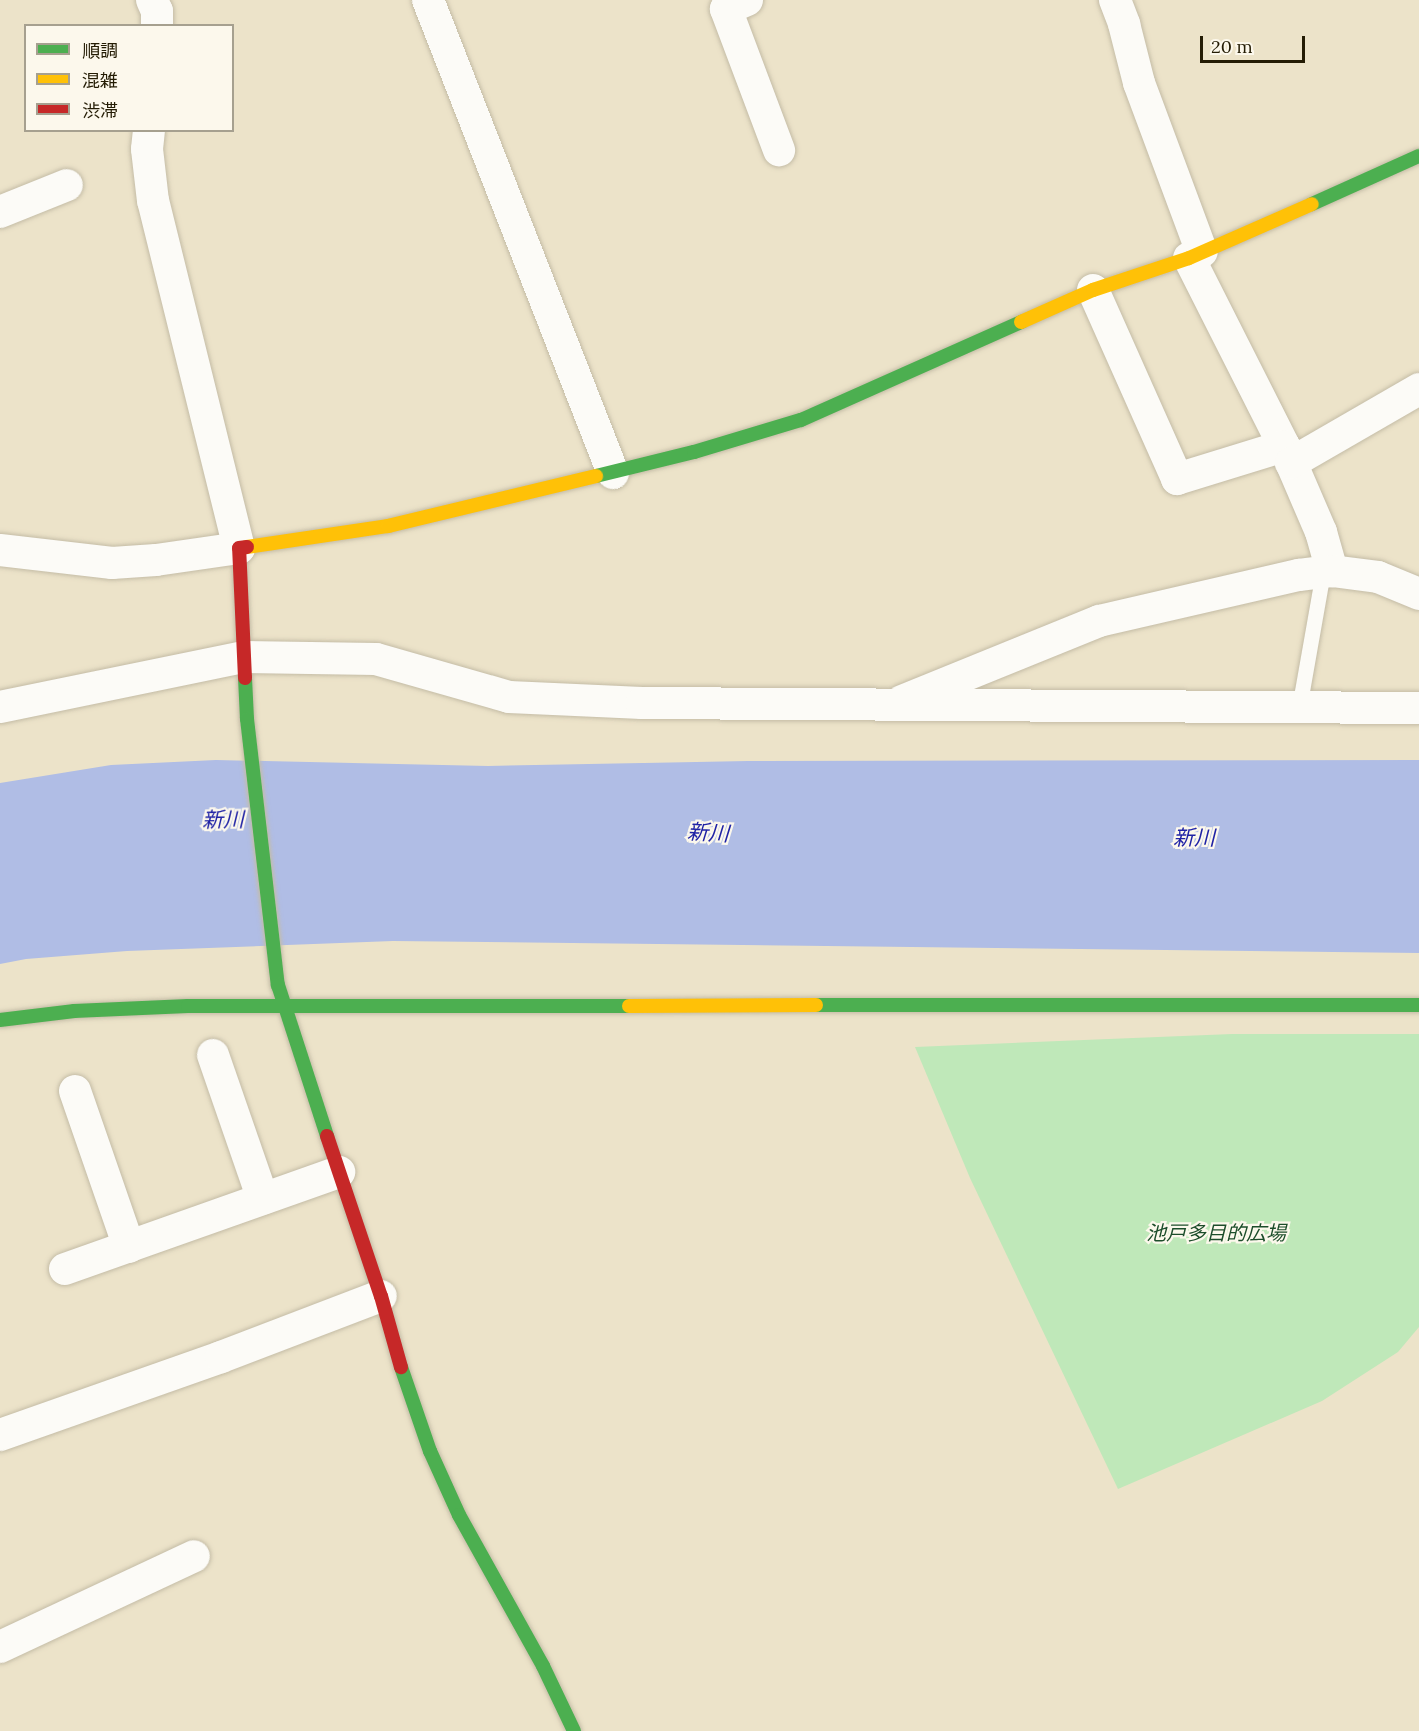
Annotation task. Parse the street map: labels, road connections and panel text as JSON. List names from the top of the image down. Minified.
{"water":["新川"],"parks":["池戸多目的広場"],"legend":["順調","混雑","渋滞"],"scale_bar":"20 m"}
